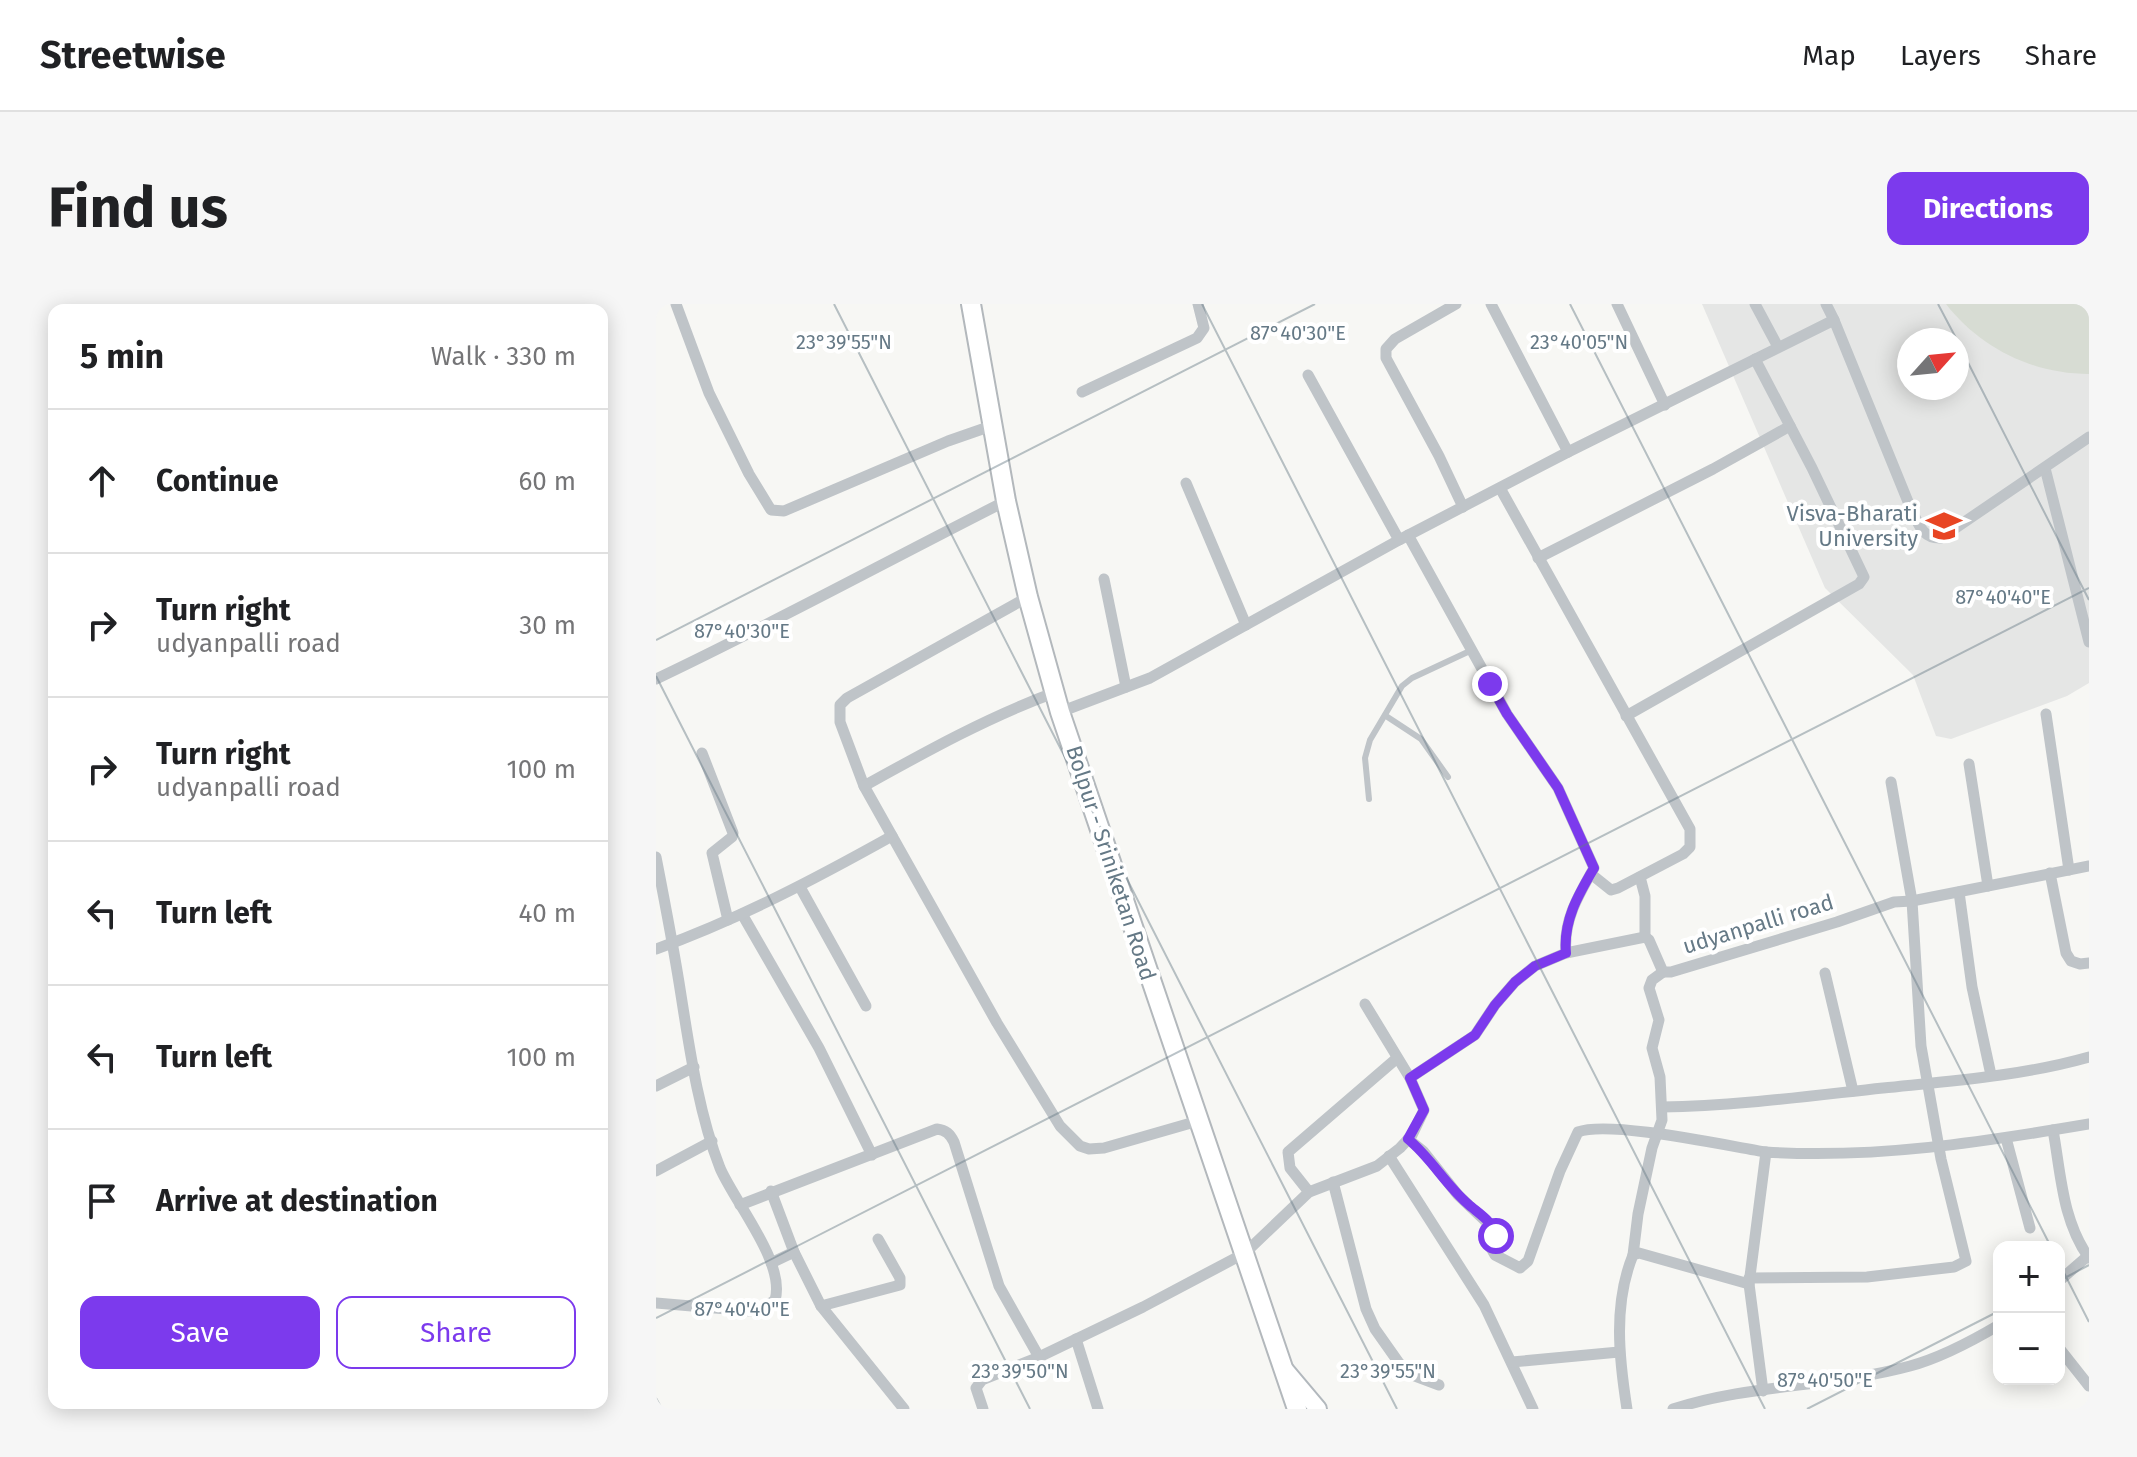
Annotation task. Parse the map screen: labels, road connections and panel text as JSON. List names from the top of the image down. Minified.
{"streets":{"main road":["Bolpur - Sriniketan Road"],"street":["udyanpalli road"]},"places":{"school or university":["Visva-Bharati University"]},"north":"top right","page":{"header":"Streetwise","nav":["Map","Layers","Share"],"buttons":["Directions",["Save","Share"]],"title":"Find us","heading":["5 min","Walk · 330 m"],"list":[["Continue","60 m"],["Turn right","udyanpalli road","30 m"],["Turn right","udyanpalli road","100 m"],["Turn left","40 m"],["Turn left","100 m"],"Arrive at destination"],"map_buttons":["+","−"]},"coordinates":["87°40'30\"E","23°39'55\"N","23°40'05\"N","87°40'40\"E","23°39'50\"N","87°40'50\"E"]}
